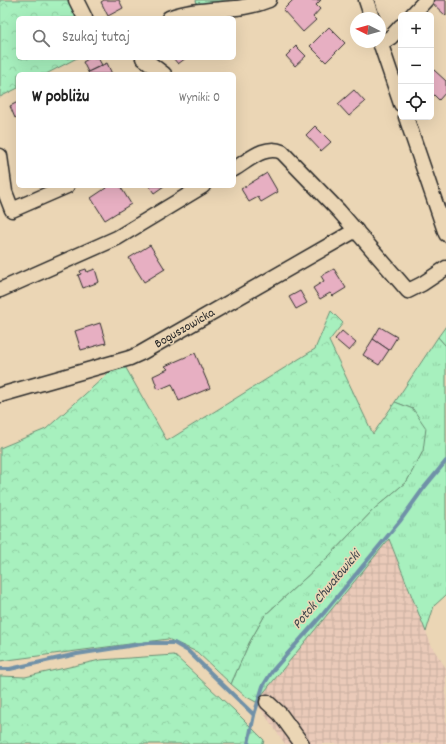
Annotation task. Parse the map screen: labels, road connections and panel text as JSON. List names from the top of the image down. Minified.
{"streets":{"street":["Boguszowicka"]},"water":["Potok Chwałowicki"],"north":"left","page":{"map_buttons":["+","−"],"search":"Szukaj tutaj","heading":["W pobliżu","Wyniki: 0"]}}
